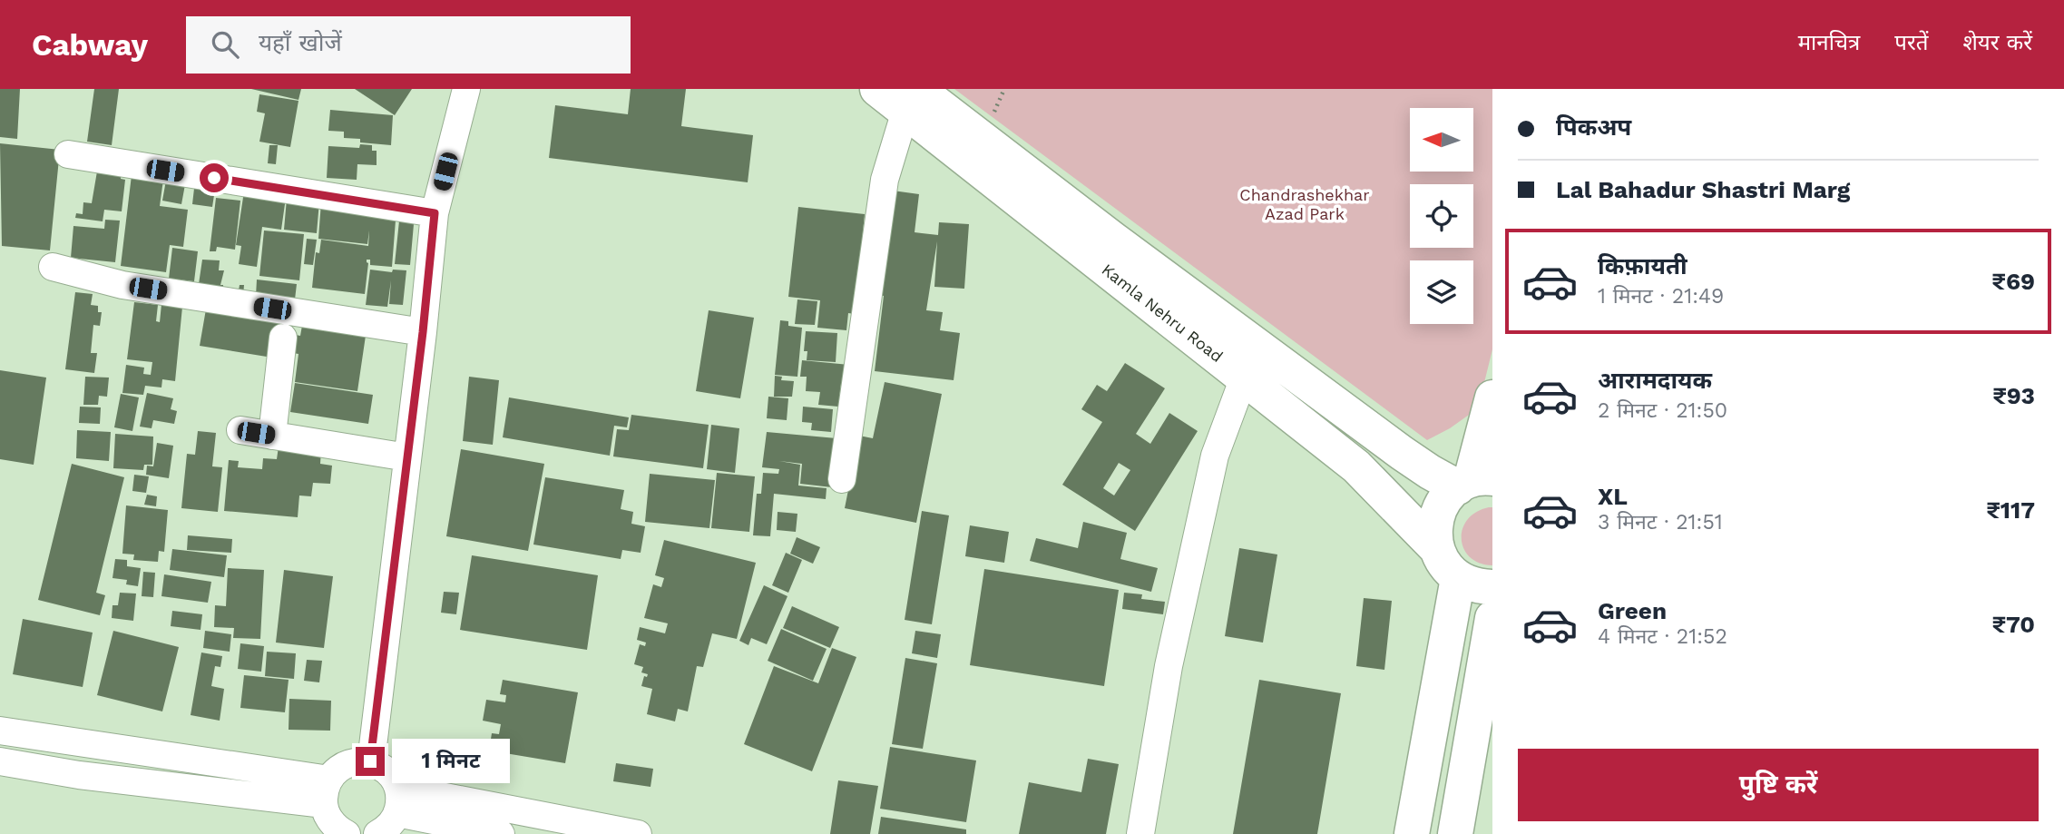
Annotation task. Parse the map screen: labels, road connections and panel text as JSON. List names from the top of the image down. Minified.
{"streets":{"main road":["Kamla Nehru Road"]},"parks":["Chandrashekhar Azad Park"],"north":"left","page":{"header":"Cabway","search":"यहाँ खोजें","nav":["मानचित्र","परतें","शेयर करें"],"banner":["पिकअप","Lal Bahadur Shastri Marg"],"list":[{"name":"किफ़ायती","note":"1 मिनट · 21:49","value":"₹69"},{"name":"आरामदायक","note":"2 मिनट · 21:50","value":"₹93"},{"name":"XL","note":"3 मिनट · 21:51","value":"₹117"},{"name":"Green","note":"4 मिनट · 21:52","value":"₹70"}],"buttons":"पुष्टि करें","bubble":"1 मिनट"}}
